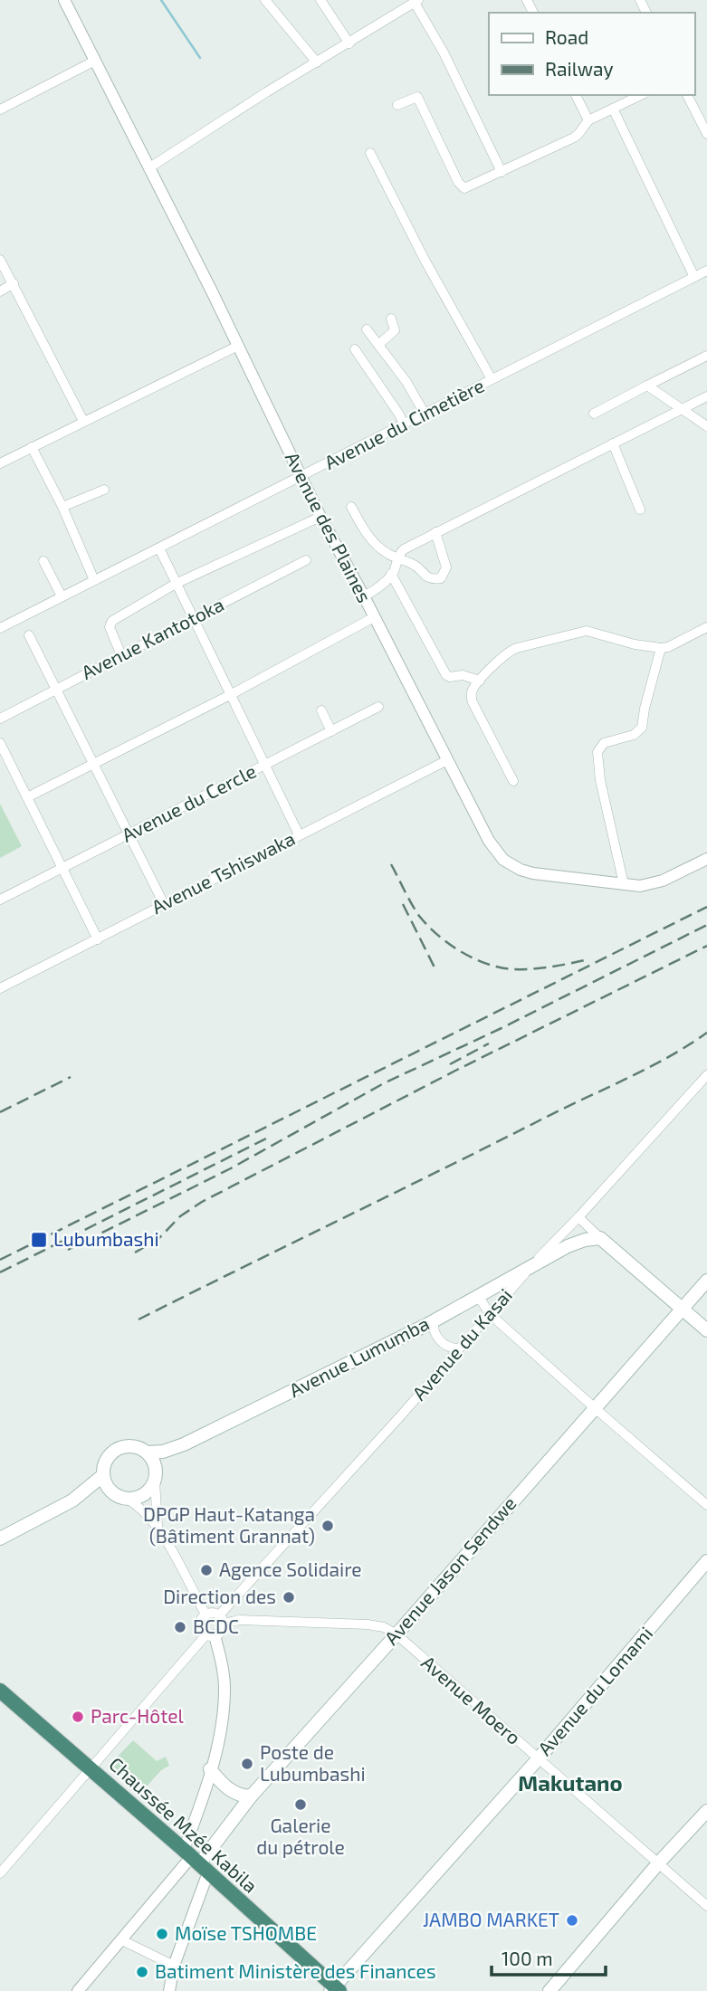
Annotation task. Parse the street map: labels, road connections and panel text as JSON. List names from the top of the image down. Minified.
{"streets":{"highway":["Chaussée Mzée Kabila"],"main road":["Avenue Lumumba","Avenue Jason Sendwe","Avenue du Lomami"],"street":["Avenue du Cimetière","Avenue des Plaines","Avenue Kantotoka","Avenue du Cercle","Avenue Tshiswaka","Avenue du Kasai","Avenue Moero"]},"crossings":[["Avenue du Cimetière","Avenue des Plaines"],["Avenue des Plaines","Avenue Tshiswaka"],["Avenue du Kasai","Avenue Lumumba"],["Avenue du Kasai","Avenue Moero"],["Avenue du Kasai","Chaussée Mzée Kabila"],["Avenue Jason Sendwe","Avenue Moero"],["Avenue Jason Sendwe","Chaussée Mzée Kabila"],["Avenue du Lomami","Avenue Moero"],["Avenue du Lomami","Chaussée Mzée Kabila"]],"districts":["Makutano"],"places":{"transit":["Lubumbashi"],"other":["DPGP Haut-Katanga (Bâtiment Grannat)","Agence Solidaire","Direction des","BCDC","Parc-Hôtel","Poste de Lubumbashi","Galerie du pétrole","JAMBO MARKET","Moïse TSHOMBE","Batiment Ministère des Finances"]},"legend":["Road","Railway"],"scale_bar":"100 m"}
